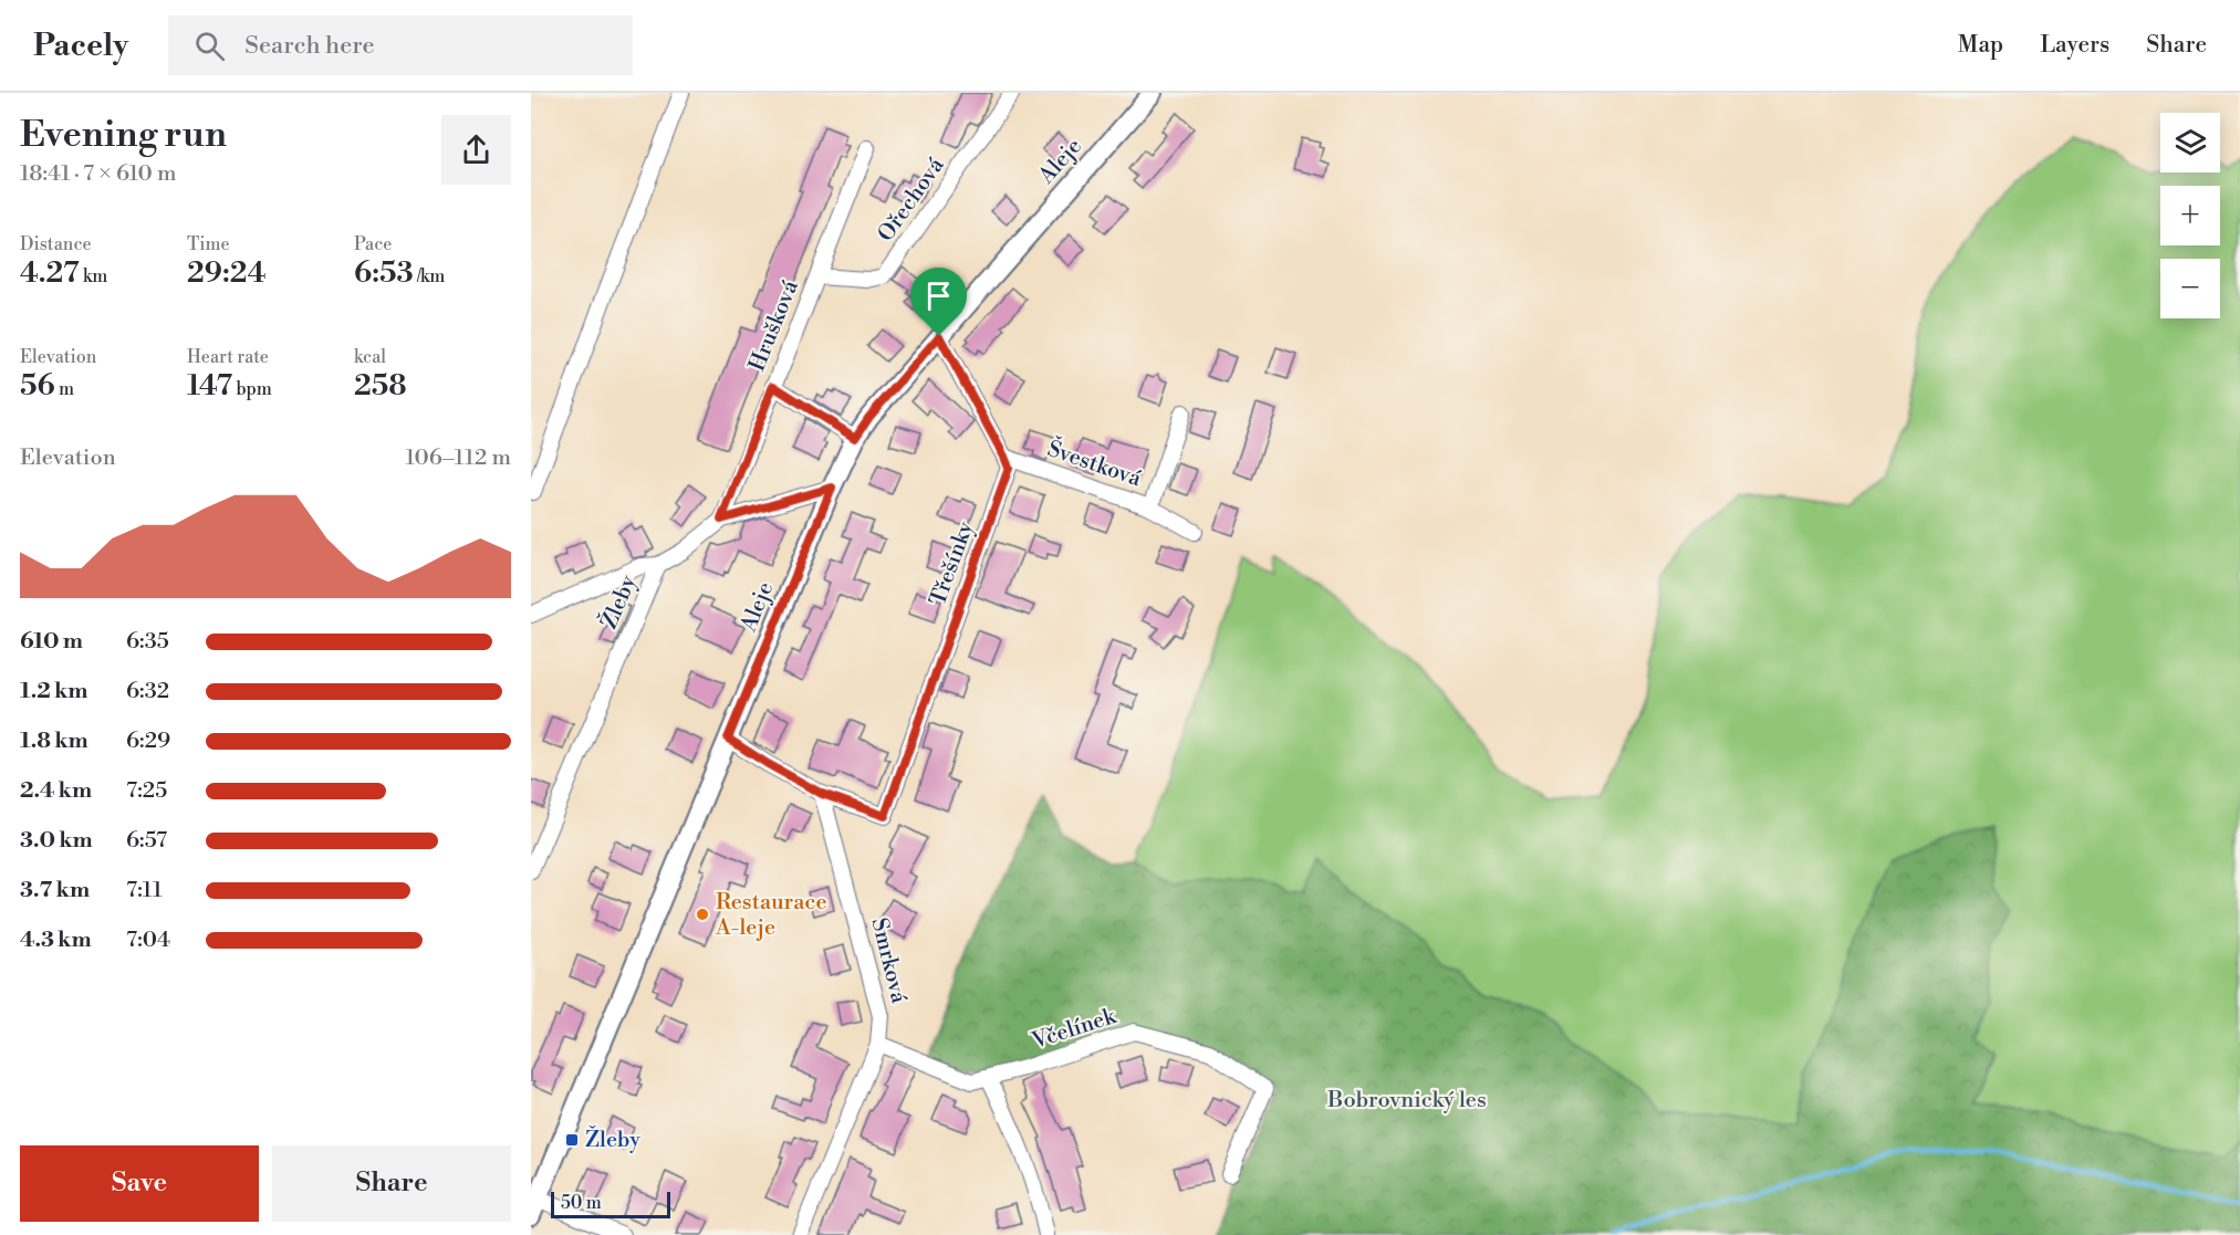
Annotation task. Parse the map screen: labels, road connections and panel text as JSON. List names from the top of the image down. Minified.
{"streets":{"street":["Aleje","Ořechová","Hrušková","Švestková","Třešínky","Žleby","Smrková","Včelínek"]},"crossings":[["Aleje","Žleby"],["Ořechová","Hrušková"],["Hrušková","Žleby"],["Švestková","Třešínky"],["Třešínky","Smrková"],["Smrková","Včelínek"]],"parks":["Bobrovnický les"],"places":{"other":["Restaurace A-leje"],"transit":["Žleby"]},"scale_bar":"50 m","page":{"header":"Pacely","search":"Search here","nav":["Map","Layers","Share"],"heading":["Evening run","18:41 · 7 × 610 m"],"map_buttons":["+","−"],"stats":[["Distance","4.27 km"],["Time","29:24"],["Pace","6:53 /km"],["Elevation","56 m"],["Heart rate","147 bpm"],["kcal","258"]],"chart":["Elevation","106–112 m"],"list":[{"name":"610 m","note":"6:35"},{"name":"1.2 km","note":"6:32"},{"name":"1.8 km","note":"6:29"},{"name":"2.4 km","note":"7:25"},{"name":"3.0 km","note":"6:57"},{"name":"3.7 km","note":"7:11"},{"name":"4.3 km","note":"7:04"}],"buttons":["Save","Share"],"scale":"50 m"}}
